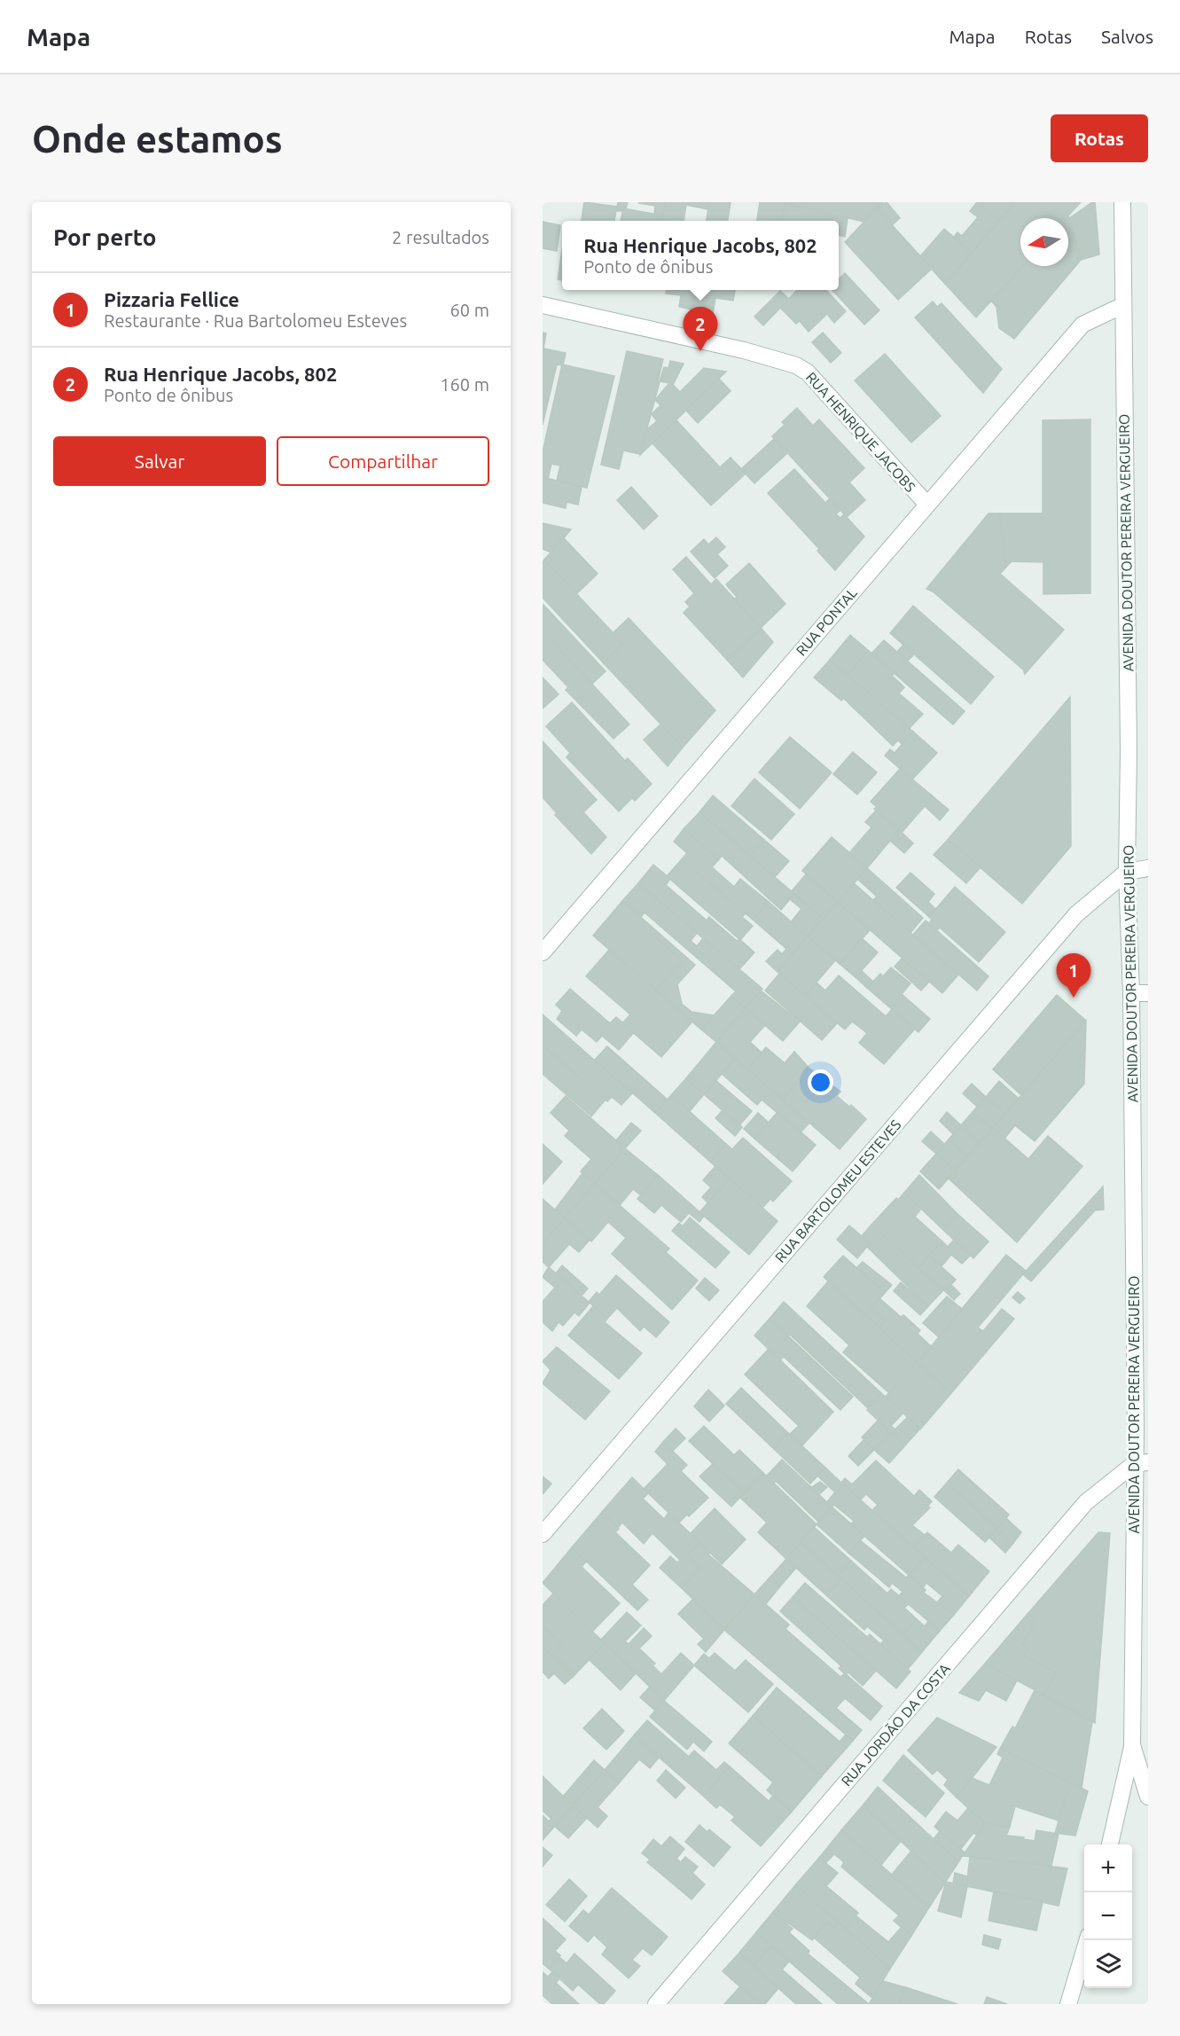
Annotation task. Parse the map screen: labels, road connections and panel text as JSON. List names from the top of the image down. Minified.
{"streets":{"street":["RUA HENRIQUE JACOBS","AVENIDA DOUTOR PEREIRA VERGUEIRO","RUA PONTAL","RUA BARTOLOMEU ESTEVES","RUA JORDÃO DA COSTA"]},"crossings":[["RUA HENRIQUE JACOBS","RUA PONTAL"],["AVENIDA DOUTOR PEREIRA VERGUEIRO","RUA PONTAL"],["AVENIDA DOUTOR PEREIRA VERGUEIRO","RUA BARTOLOMEU ESTEVES"],["AVENIDA DOUTOR PEREIRA VERGUEIRO","RUA JORDÃO DA COSTA"]],"north":"left","page":{"header":"Mapa","nav":["Mapa","Rotas","Salvos"],"buttons":["Rotas",["Salvar","Compartilhar"]],"title":"Onde estamos","heading":["Por perto","2 resultados"],"popup":["Rua Henrique Jacobs, 802","Ponto de ônibus"],"list":[{"mark":"1","name":"Pizzaria Fellice","note":"Restaurante · Rua Bartolomeu Esteves","value":"60 m"},{"mark":"2","name":"Rua Henrique Jacobs, 802","note":"Ponto de ônibus","value":"160 m"}],"pins":["2","1"],"map_buttons":["+","−"]}}
